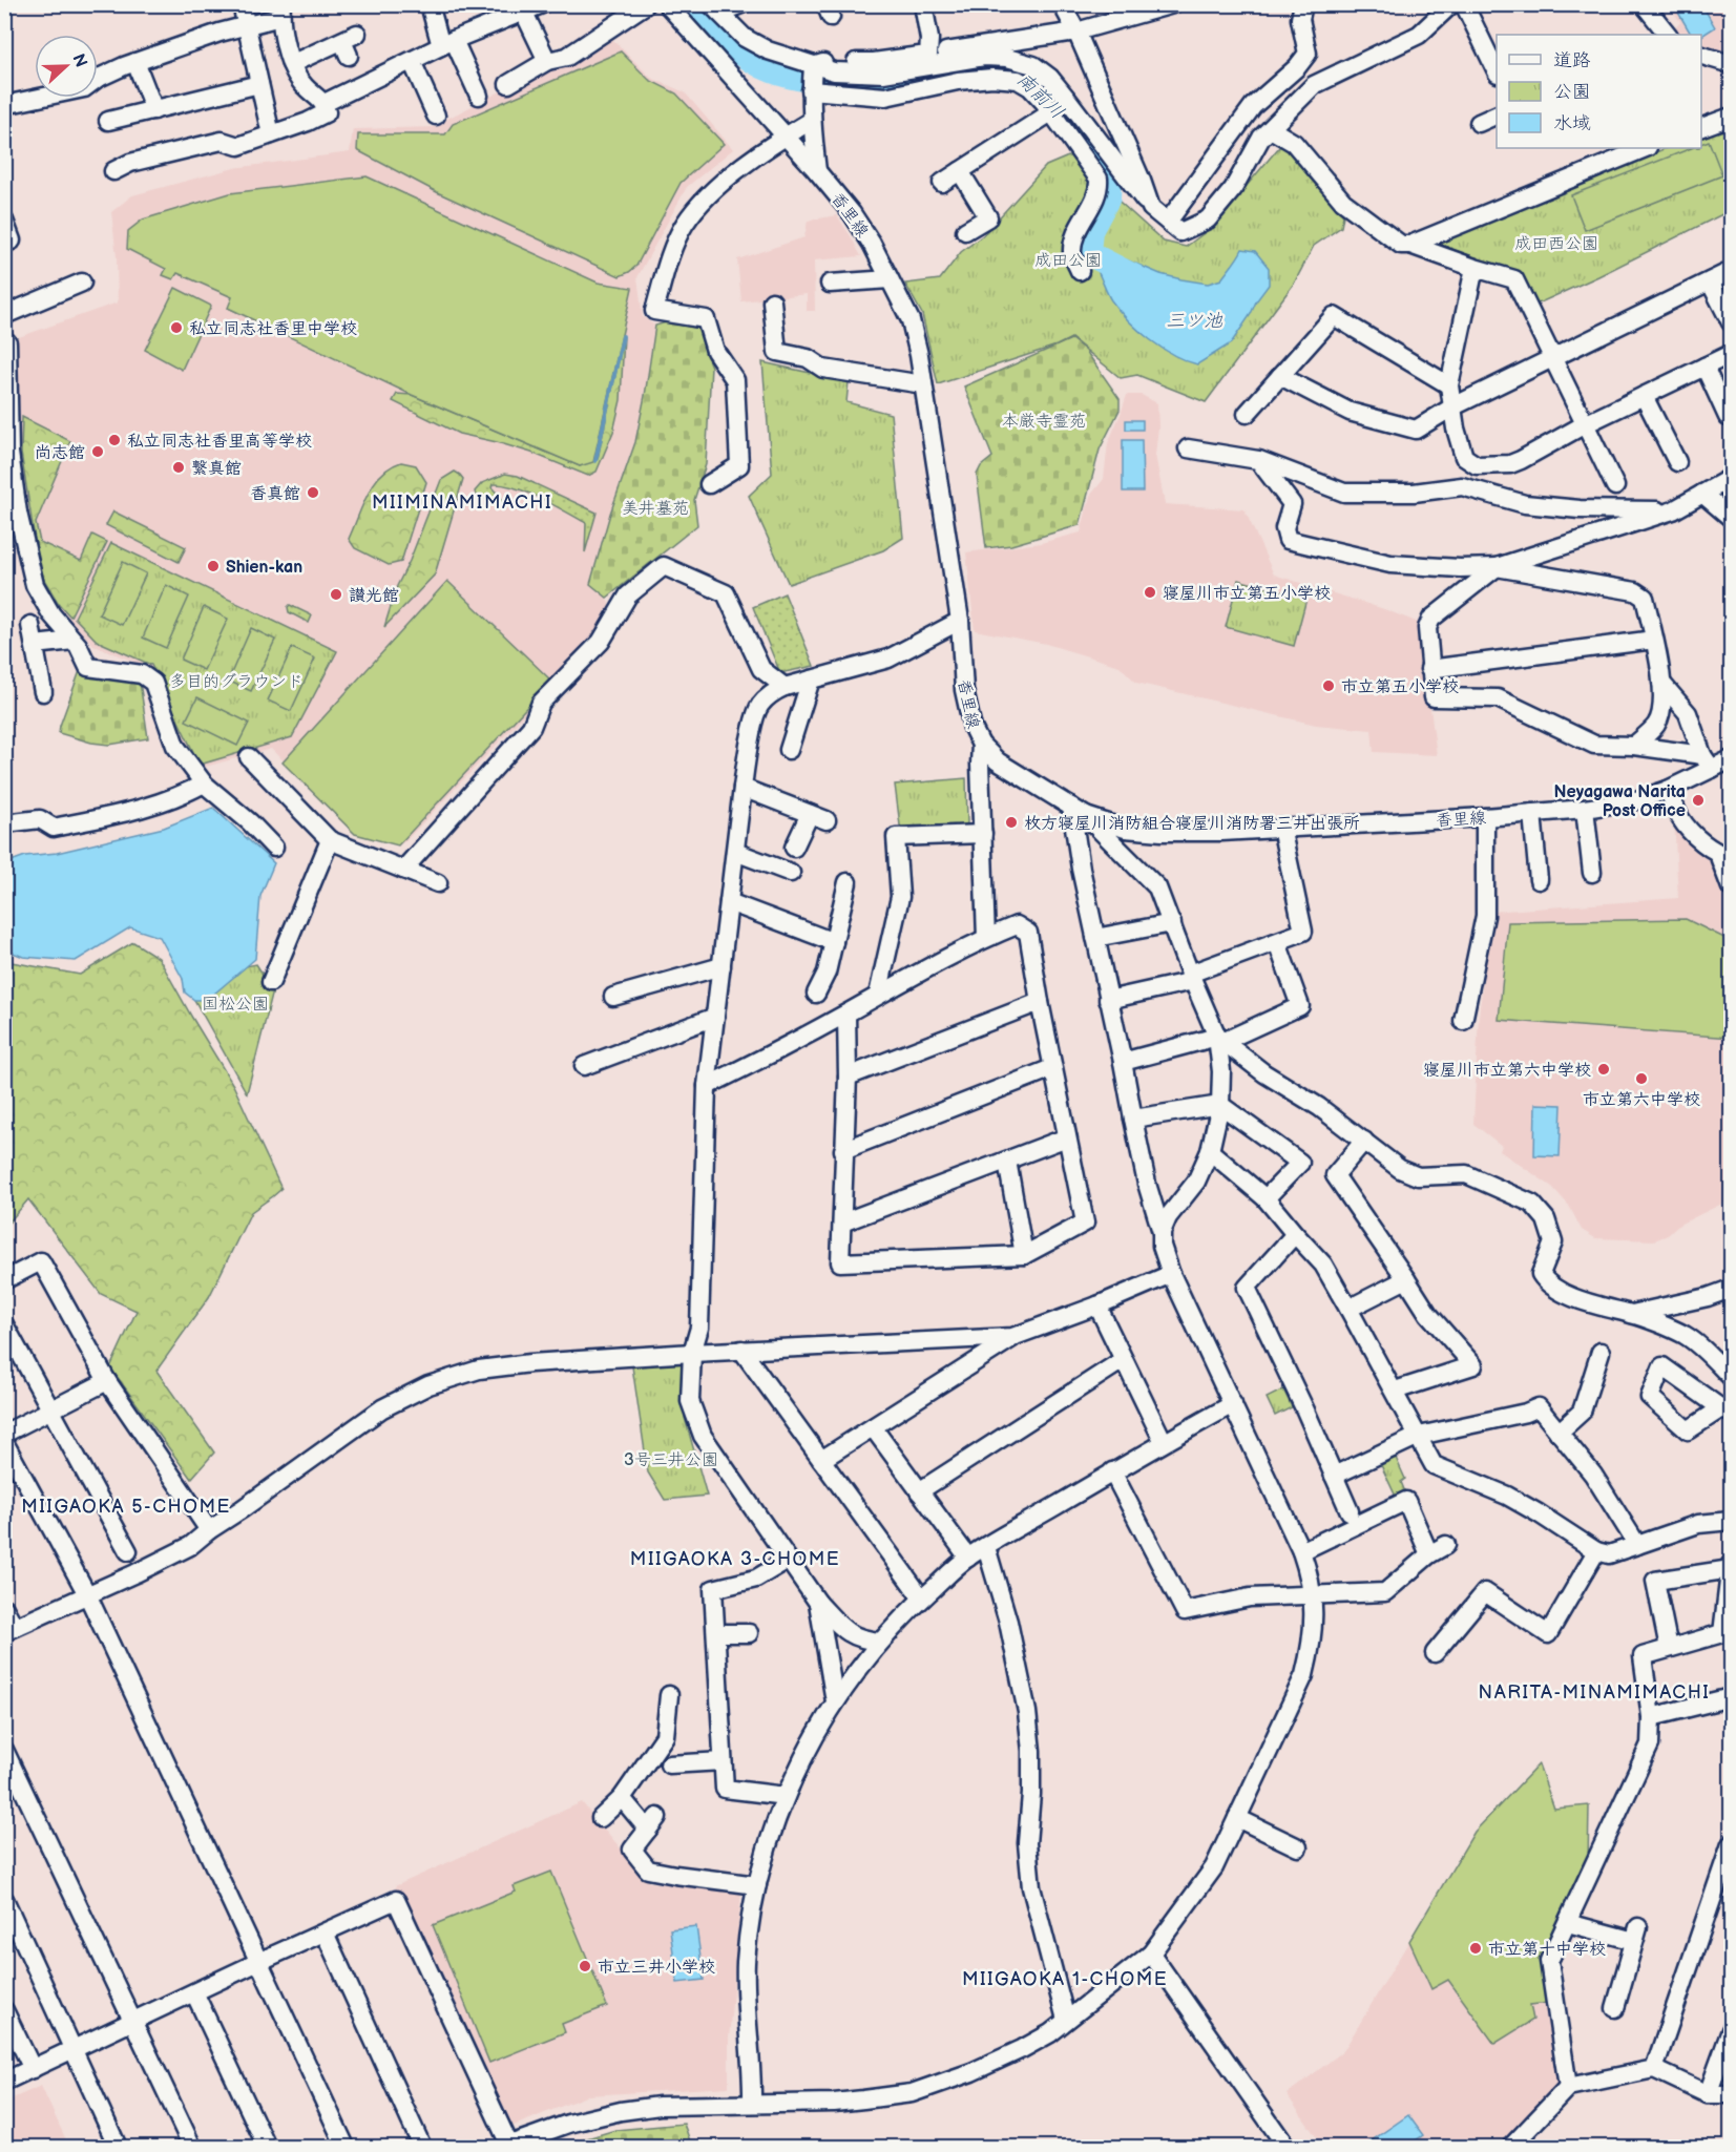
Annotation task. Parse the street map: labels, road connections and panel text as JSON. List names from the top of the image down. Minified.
{"streets":{"street":["香里線"]},"districts":["MIIMINAMIMACHI","MIIGAOKA 5-CHOME","MIIGAOKA 3-CHOME","NARITA-MINAMIMACHI","MIIGAOKA 1-CHOME"],"water":["南前川","三ツ池"],"parks":["成田西公園","成田公園","本厳寺霊苑","美井墓苑","多目的グラウンド","国松公園","3号三井公園"],"places":["私立同志社香里中学校","私立同志社香里高等学校","尚志館","繋真館","香真館","Shien-kan","寝屋川市立第五小学校","讃光館","市立第五小学校","Neyagawa Narita Post Office","枚方寝屋川消防組合寝屋川消防署三井出張所","寝屋川市立第六中学校","市立第六中学校","市立第十中学校","市立三井小学校"],"legend":["道路","公園","水域"],"north":"right"}
